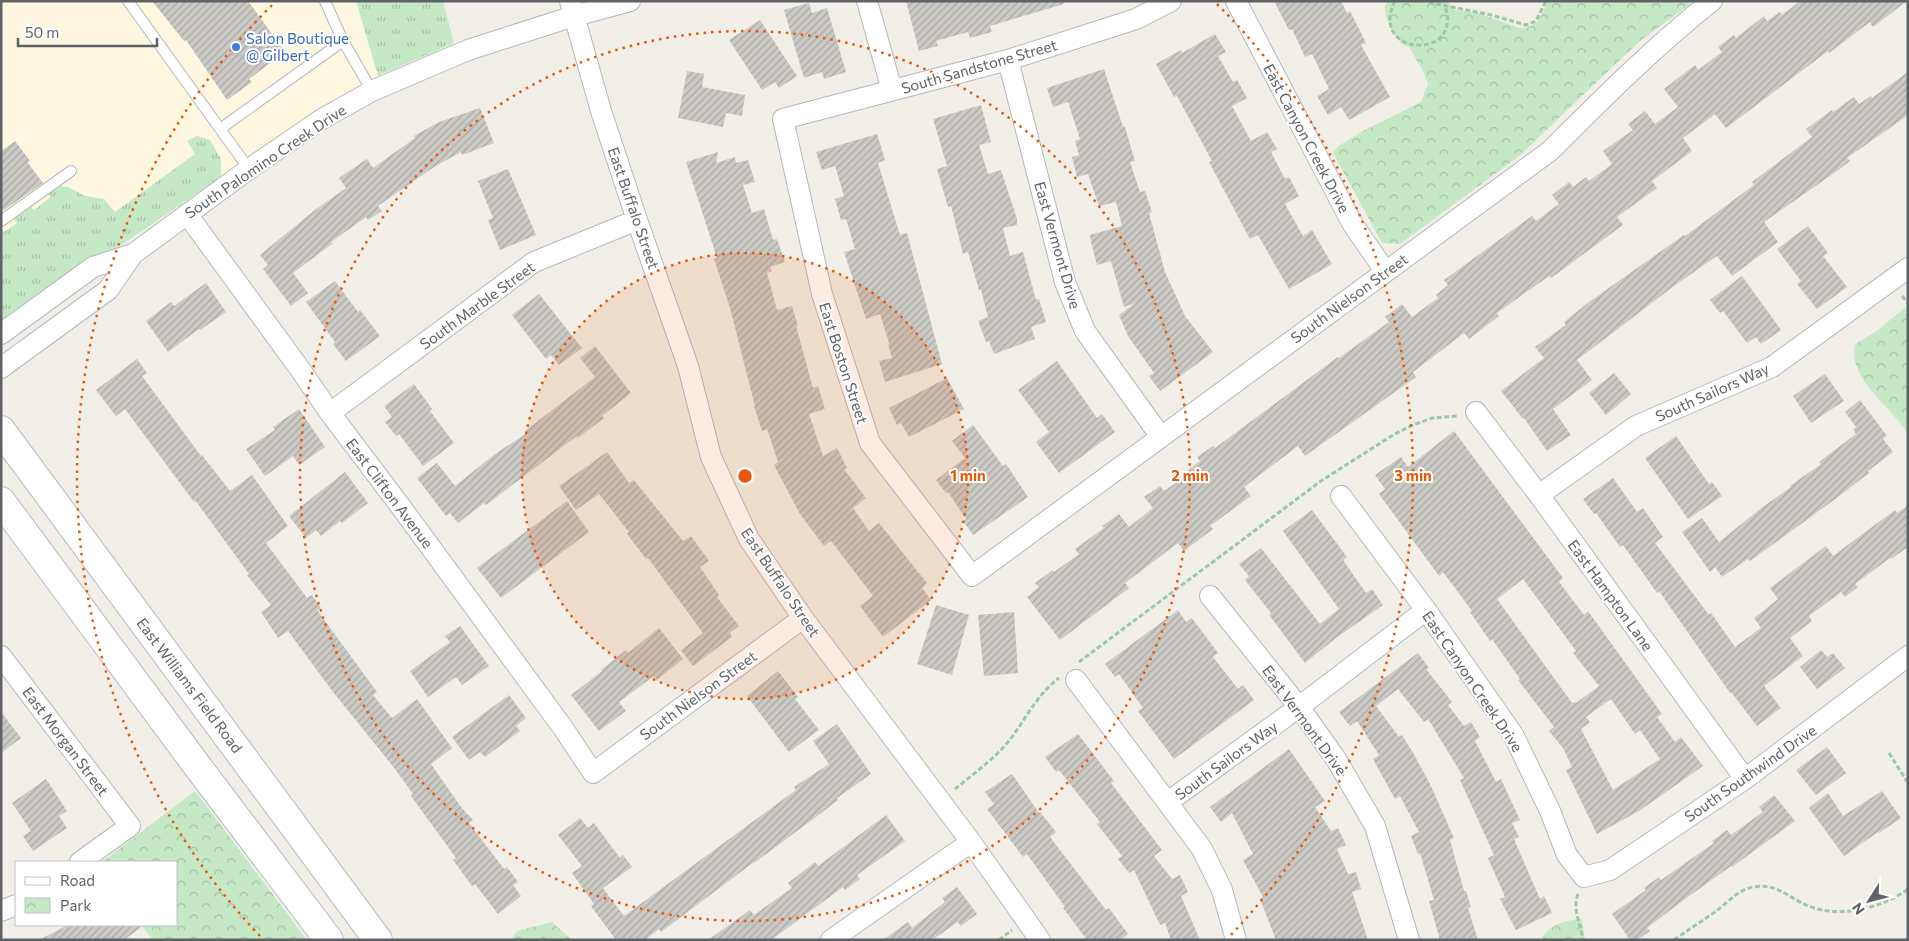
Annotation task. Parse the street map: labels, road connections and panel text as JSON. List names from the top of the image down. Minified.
{"streets":{"main road":["East Williams Field Road"],"street":["South Sandstone Street","East Canyon Creek Drive","South Palomino Creek Drive","East Buffalo Street","East Vermont Drive","South Nielson Street","South Marble Street","East Boston Street","South Sailors Way","East Clifton Avenue","East Hampton Lane","East Morgan Street","South Southwind Drive"]},"crossings":[["South Sandstone Street","East Vermont Drive"],["South Sandstone Street","East Boston Street"],["East Canyon Creek Drive","South Nielson Street"],["East Canyon Creek Drive","South Sailors Way"],["East Canyon Creek Drive","South Southwind Drive"],["South Palomino Creek Drive","East Buffalo Street"],["South Palomino Creek Drive","East Clifton Avenue"],["East Buffalo Street","South Nielson Street"],["East Buffalo Street","South Marble Street"],["East Vermont Drive","South Nielson Street"],["East Vermont Drive","South Sailors Way"],["South Nielson Street","East Boston Street"],["South Nielson Street","East Clifton Avenue"],["South Marble Street","East Clifton Avenue"],["South Sailors Way","East Hampton Lane"],["East Hampton Lane","South Southwind Drive"]],"places":["Salon Boutique @ Gilbert"],"legend":["Road","Park"],"scale_bar":"50 m","north":"bottom left","rings":["1 min","2 min","3 min"]}
